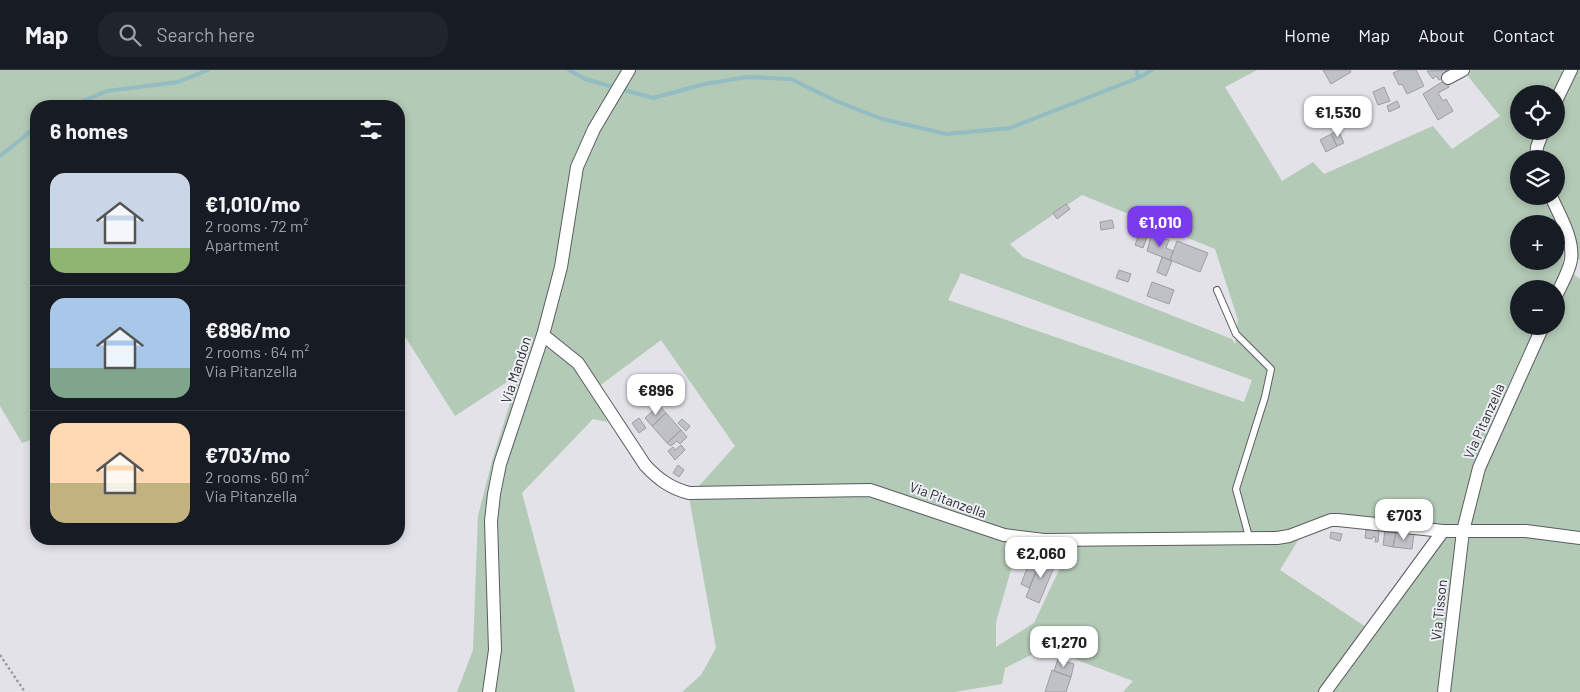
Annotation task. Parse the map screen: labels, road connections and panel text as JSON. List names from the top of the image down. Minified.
{"streets":{"street":["Via Mandon","Via Pitanzella","Via Tisson"]},"crossings":[["Via Mandon","Via Pitanzella"],["Via Pitanzella","Via Tisson"]],"page":{"header":"Map","search":"Search here","nav":["Home","Map","About","Contact"],"map_buttons":["+","−"],"price":["€1,530","€1,010","€896","€703","€2,060","€1,270"],"heading":"6 homes","list":[{"name":"€1,010/mo","note":"2 rooms · 72 m² · Apartment"},{"name":"€896/mo","note":"2 rooms · 64 m² · Via Pitanzella"},{"name":"€703/mo","note":"2 rooms · 60 m² · Via Pitanzella"}]}}
